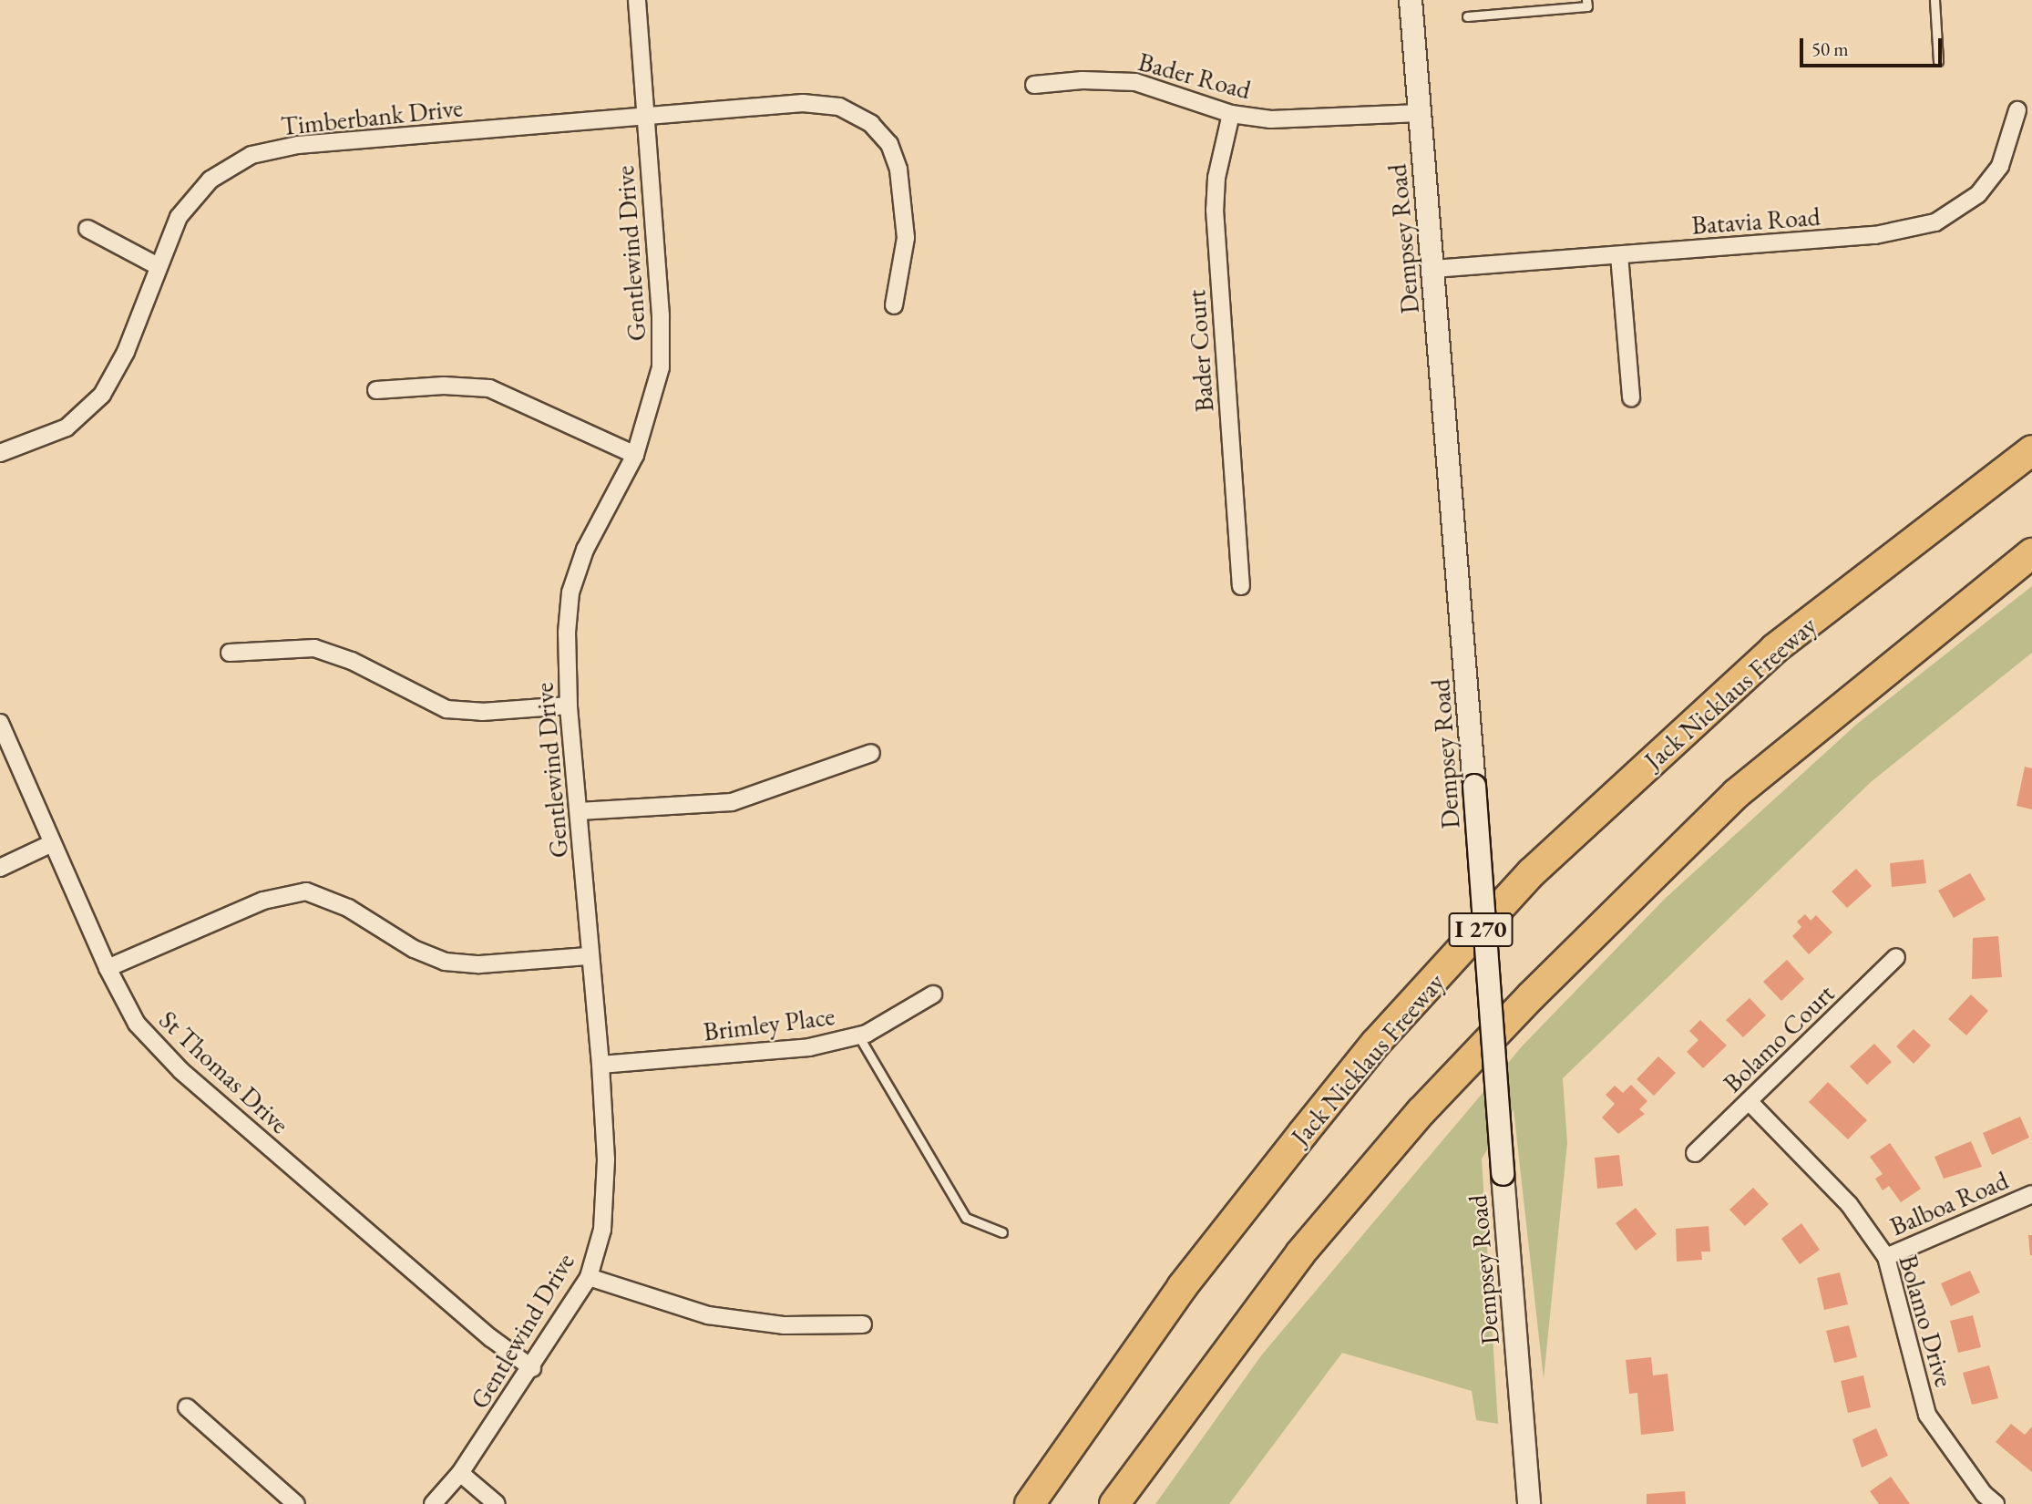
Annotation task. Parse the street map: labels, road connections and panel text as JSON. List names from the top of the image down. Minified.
{"streets":{"highway":["Jack Nicklaus Freeway","I 270"],"main road":["Dempsey Road"],"street":["Bader Road","Timberbank Drive","Batavia Road","Gentlewind Drive","Bader Court","Brimley Place","Bolamo Court","St Thomas Drive","Balboa Road","Bolamo Drive"]},"crossings":[["Bader Road","Dempsey Road"],["Bader Road","Bader Court"],["Timberbank Drive","Gentlewind Drive"],["Batavia Road","Dempsey Road"],["Gentlewind Drive","Brimley Place"],["Gentlewind Drive","St Thomas Drive"],["Bolamo Court","Bolamo Drive"],["Balboa Road","Bolamo Drive"]],"scale_bar":"50 m"}
